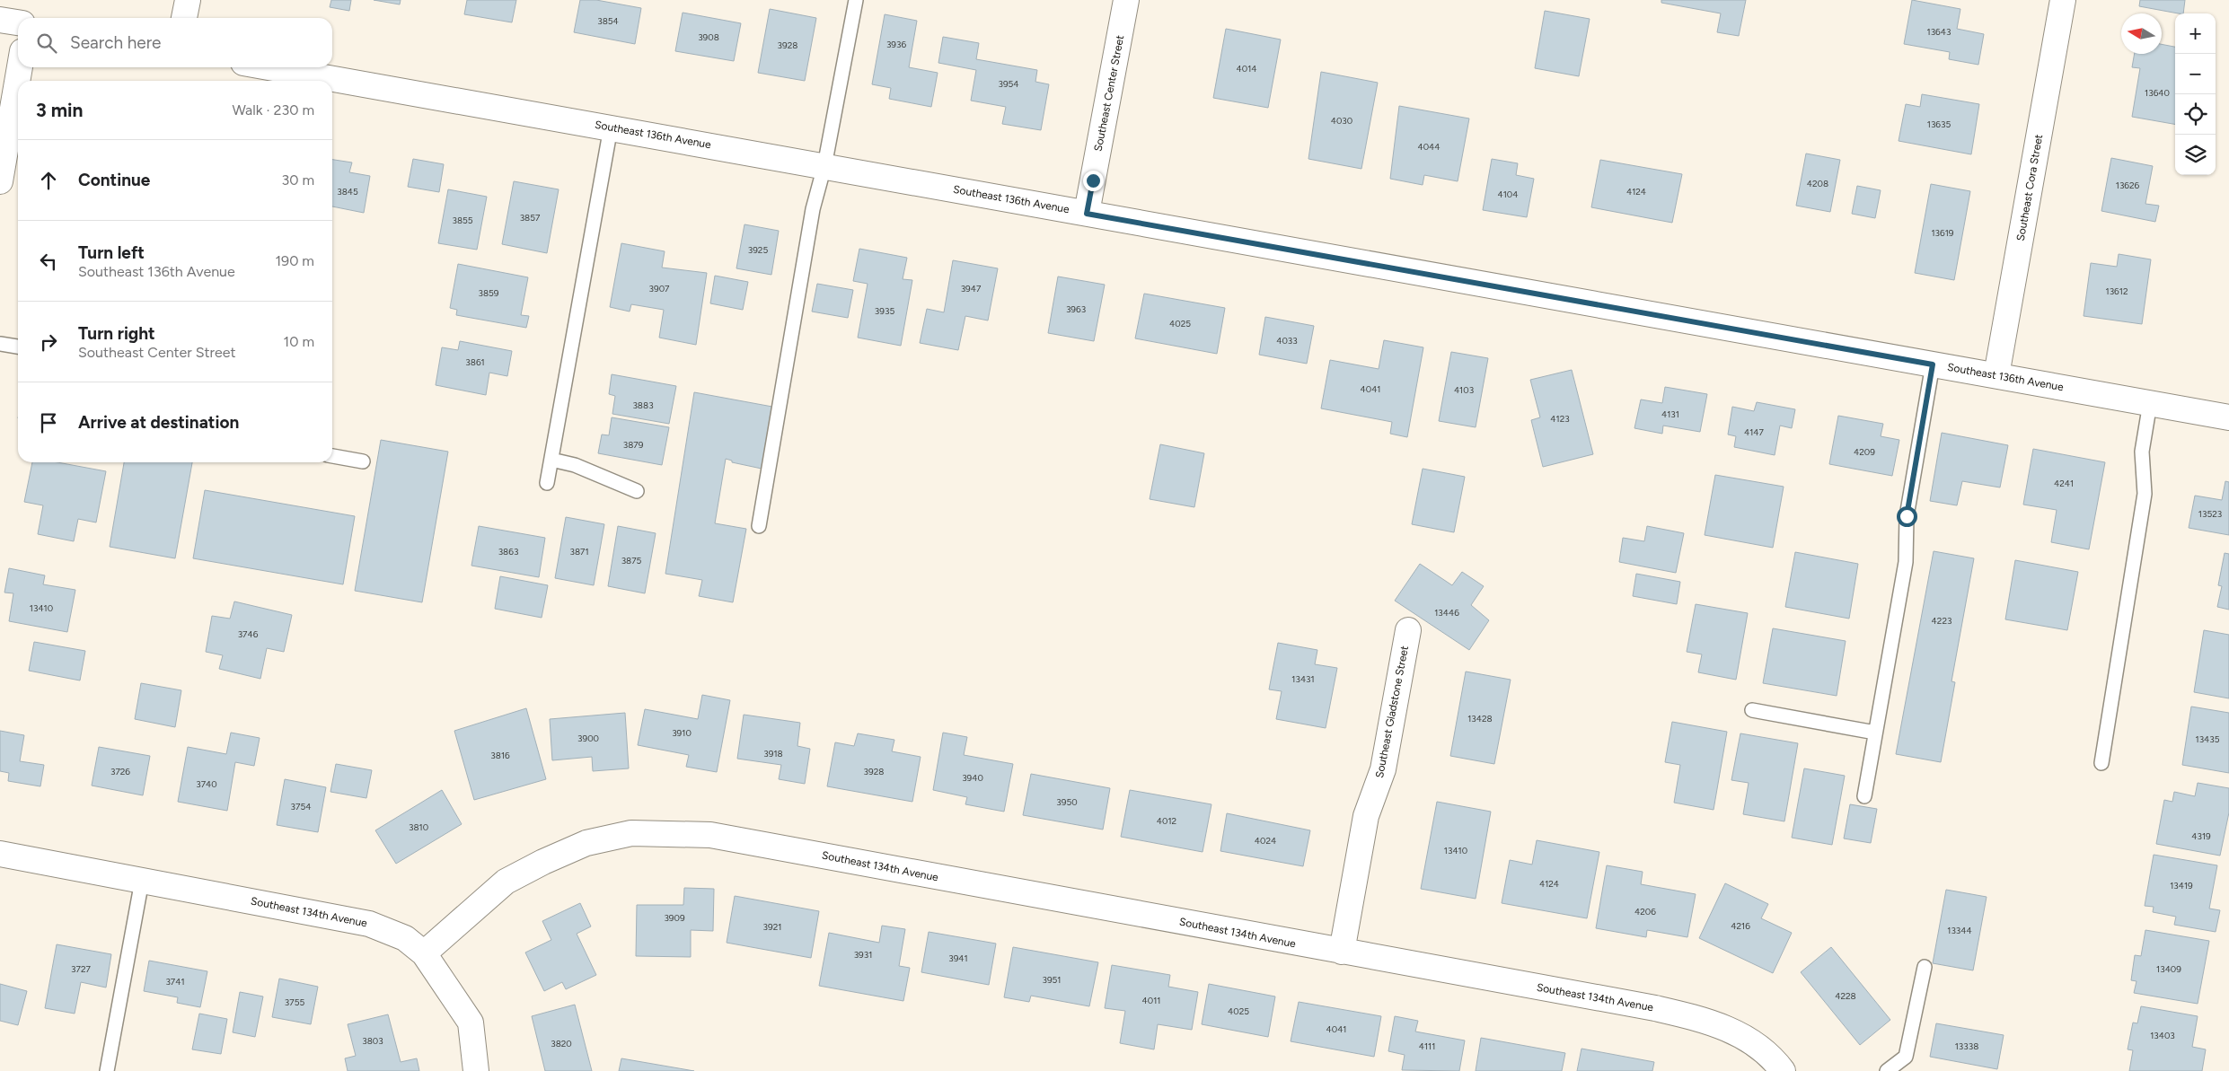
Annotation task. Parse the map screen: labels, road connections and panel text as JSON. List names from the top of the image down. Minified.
{"streets":{"street":["Southeast Center Street","Southeast 136th Avenue","Southeast Cora Street","Southeast Gladstone Street","Southeast 134th Avenue"]},"crossings":[["Southeast Center Street","Southeast 136th Avenue"],["Southeast 136th Avenue","Southeast Cora Street"],["Southeast Gladstone Street","Southeast 134th Avenue"]],"house_numbers":["3854","13643","3908","3936","3928","4014","3954","13640","4030","13635","4044","4208","13626","3845","4124","4104","3857","3855","13619","3925","3907","3947","13612","3859","3963","3935","4025","4033","3861","4041","4103","3883","4131","4123","4147","3879","4209","4241","13523","3863","3871","3875","13410","13446","4223","3746","13431","13428","3910","3900","13435","3918","3816","3726","3928","3940","3740","3950","3754","4012","3810","4319","4024","13410","4124","13419","4206","3909","4216","3921","13344","3931","3941","3727","13409","3951","3741","4228","4011","3755","4025","4041","13403","3803","3820","4111","13338"],"north":"left","page":{"map_buttons":["+","−"],"search":"Search here","heading":["3 min","Walk · 230 m"],"list":[["Continue","30 m"],["Turn left","Southeast 136th Avenue","190 m"],["Turn right","Southeast Center Street","10 m"],"Arrive at destination"]}}
